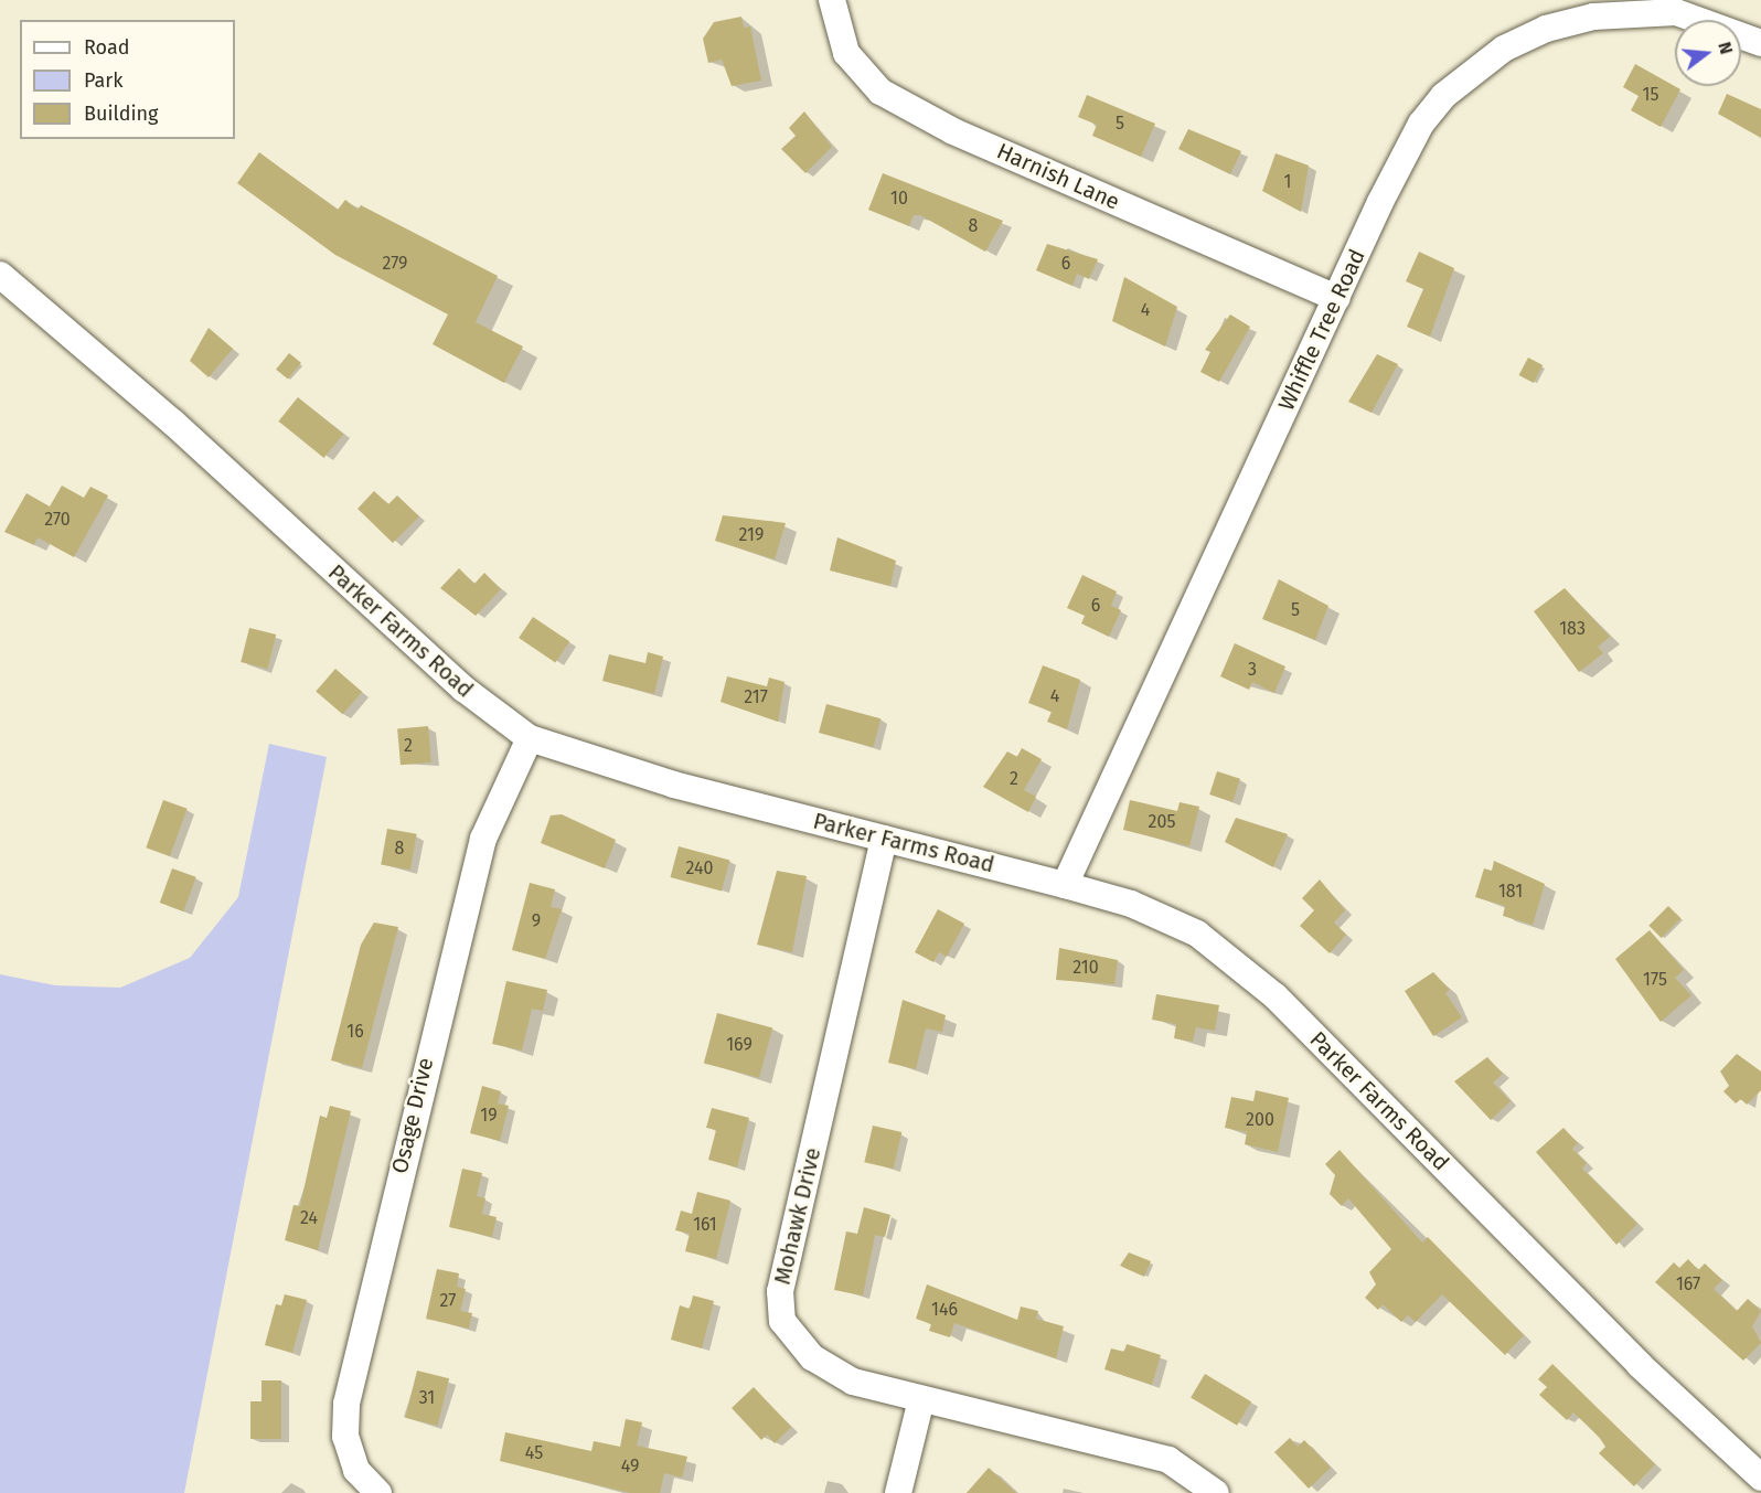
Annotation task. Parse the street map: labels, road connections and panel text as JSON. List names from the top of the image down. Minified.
{"streets":{"street":["Harnish Lane","Whiffle Tree Road","Parker Farms Road","Osage Drive","Mohawk Drive"]},"crossings":[["Harnish Lane","Whiffle Tree Road"],["Whiffle Tree Road","Parker Farms Road"],["Parker Farms Road","Osage Drive"],["Parker Farms Road","Mohawk Drive"]],"house_numbers":["15","5","1","10","8","279","6","4","270","219","6","5","183","3","4","217","2","2","205","8","240","181","9","210","175","16","169","19","200","24","161","167","27","146","31","45","49"],"legend":["Road","Park","Building"],"north":"right"}
